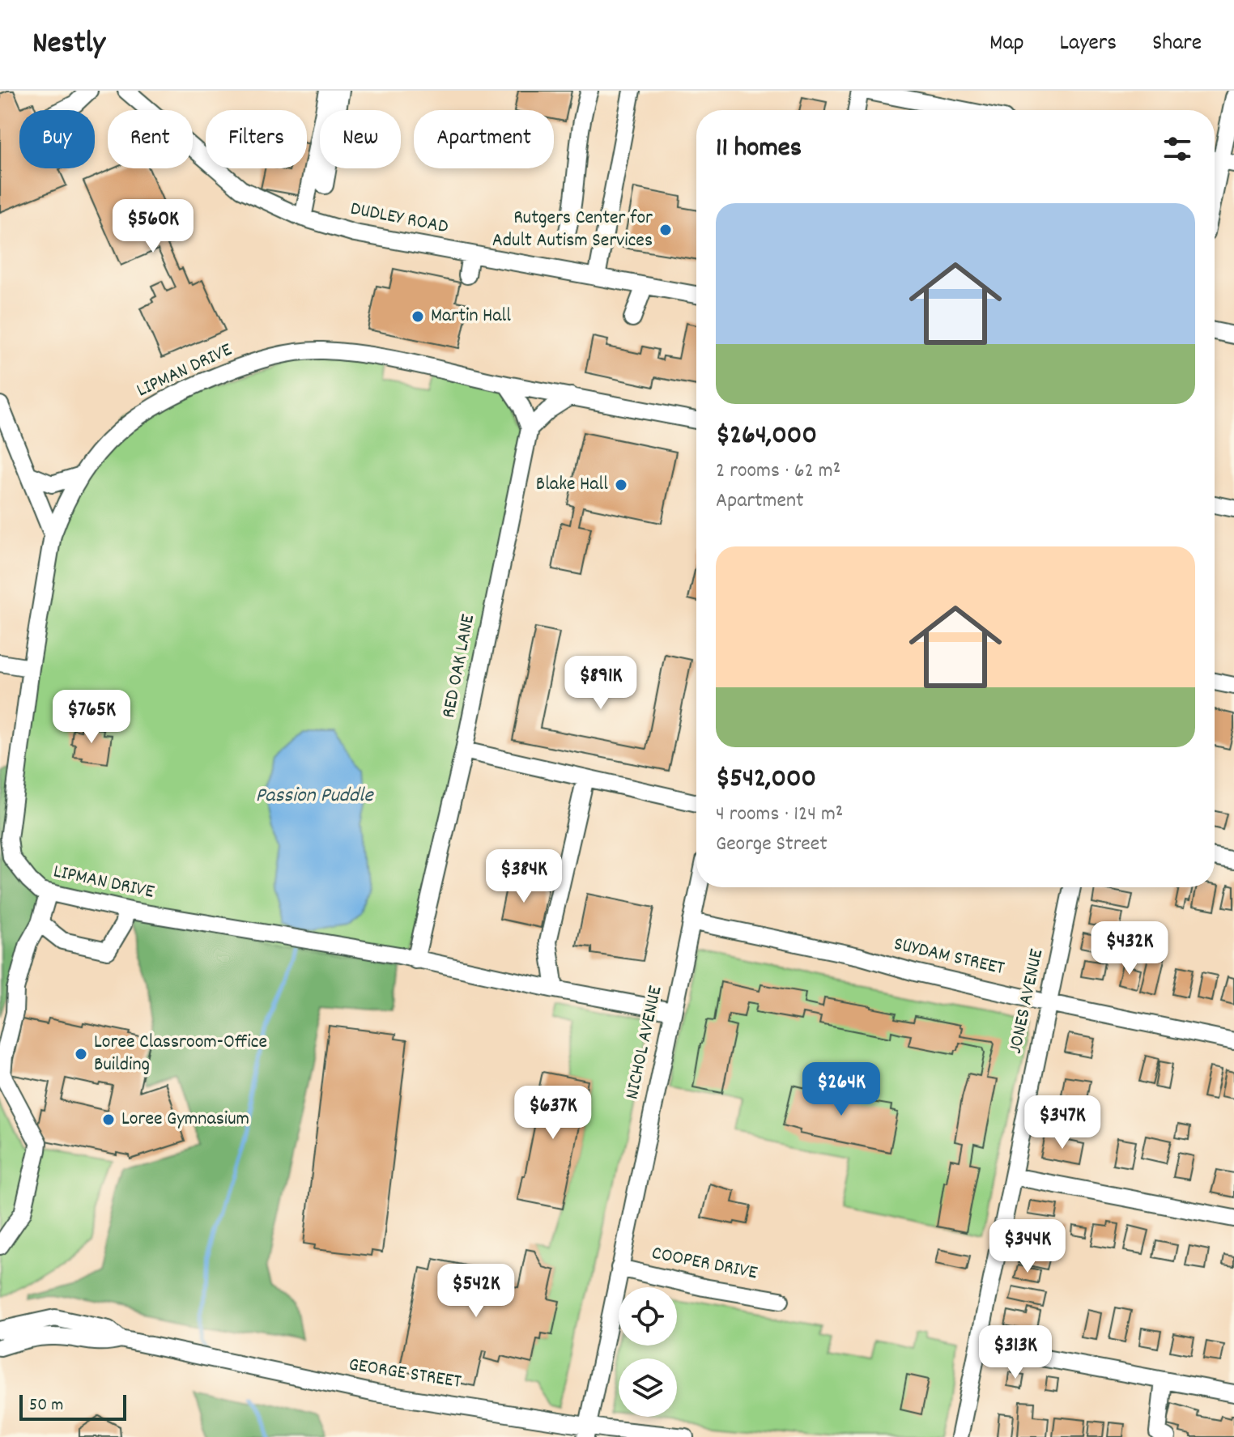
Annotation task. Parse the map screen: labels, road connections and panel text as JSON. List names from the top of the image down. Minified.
{"streets":{"street":["DUDLEY ROAD","LIPMAN DRIVE","RED OAK LANE","SUYDAM STREET","JONES AVENUE","NICHOL AVENUE","COOPER DRIVE","GEORGE STREET"]},"crossings":[["LIPMAN DRIVE","RED OAK LANE"],["LIPMAN DRIVE","NICHOL AVENUE"],["SUYDAM STREET","JONES AVENUE"],["SUYDAM STREET","NICHOL AVENUE"],["NICHOL AVENUE","COOPER DRIVE"],["NICHOL AVENUE","GEORGE STREET"]],"water":["Passion Puddle"],"places":["Rutgers Center for Adult Autism Services","Martin Hall","Blake Hall","Loree Classroom-Office Building","Loree Gymnasium"],"scale_bar":"50 m","page":{"header":"Nestly","nav":["Map","Layers","Share"],"chip":["Buy","Rent","Filters","New","Apartment"],"heading":"11 homes","list":[{"name":"$264,000","note":"2 rooms · 62 m² · Apartment"},{"name":"$542,000","note":"4 rooms · 124 m² · George Street"}],"price":["$560K","$891K","$765K","$384K","$432K","$264K","$637K","$347K","$344K","$542K","$313K"],"scale":"50 m"}}
